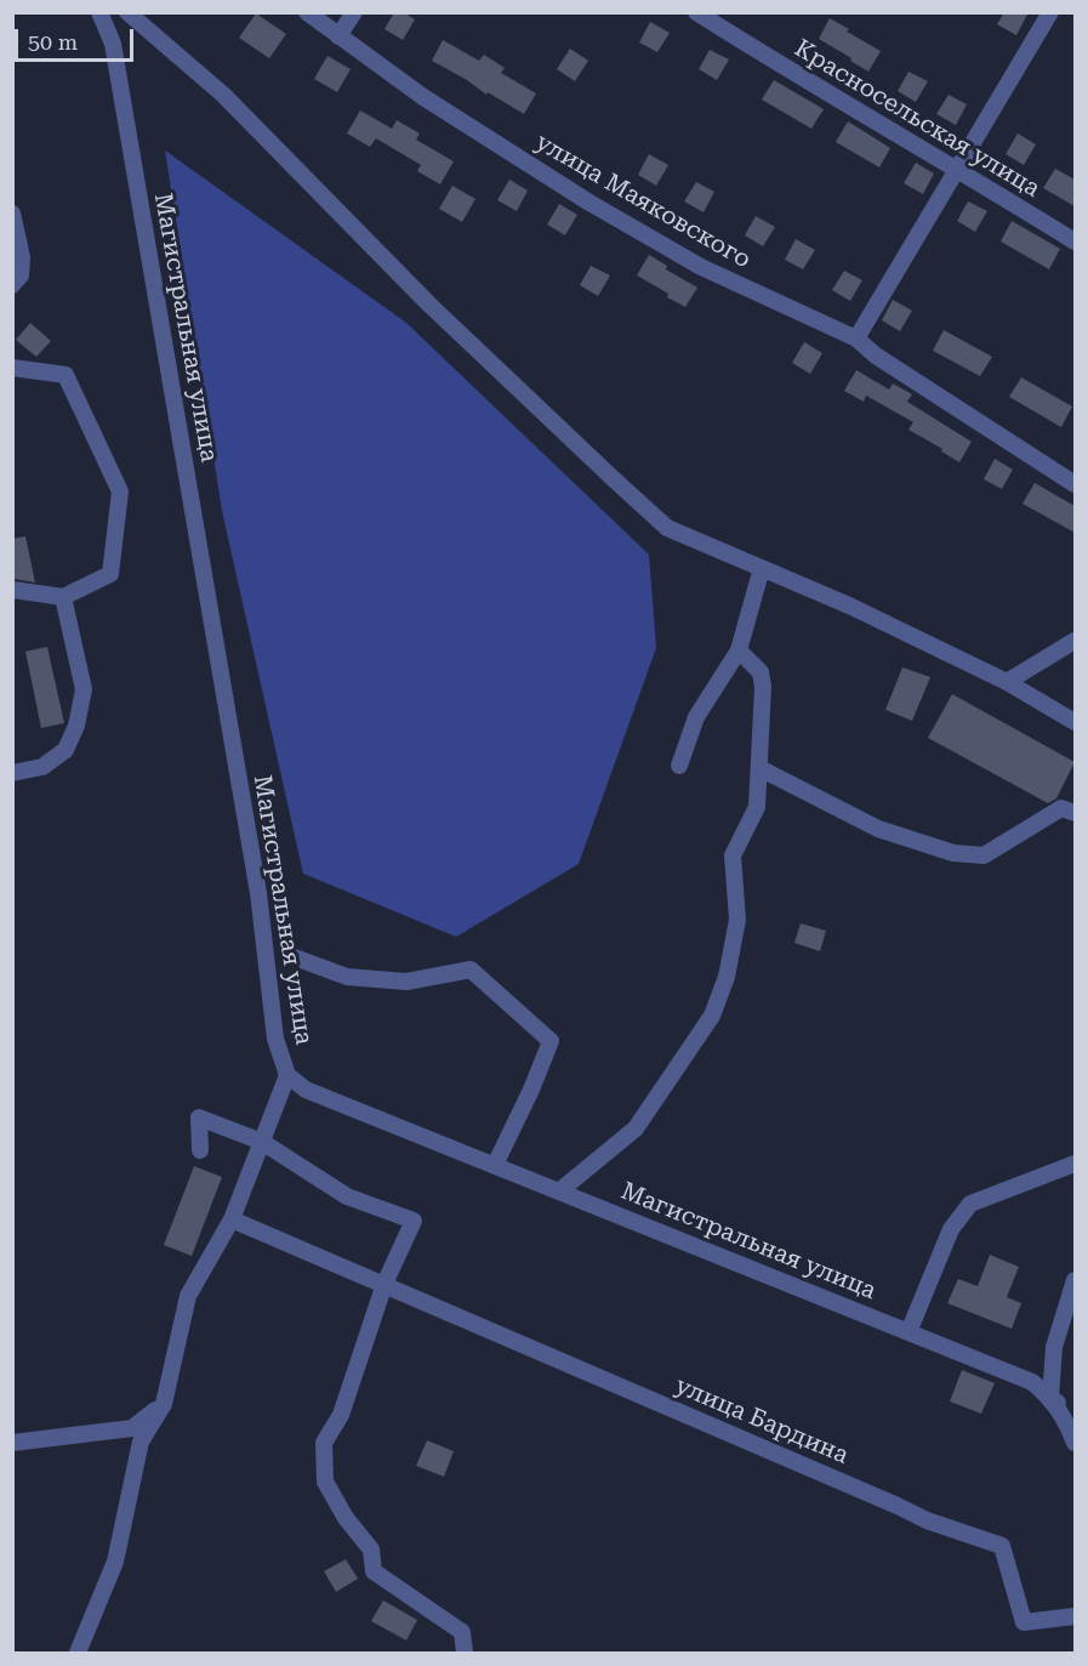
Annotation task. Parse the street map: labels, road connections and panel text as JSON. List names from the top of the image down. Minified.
{"streets":{"street":["Красносельская улица","улица Маяковского","Магистральная улица","улица Бардина"]},"scale_bar":"50 m"}
